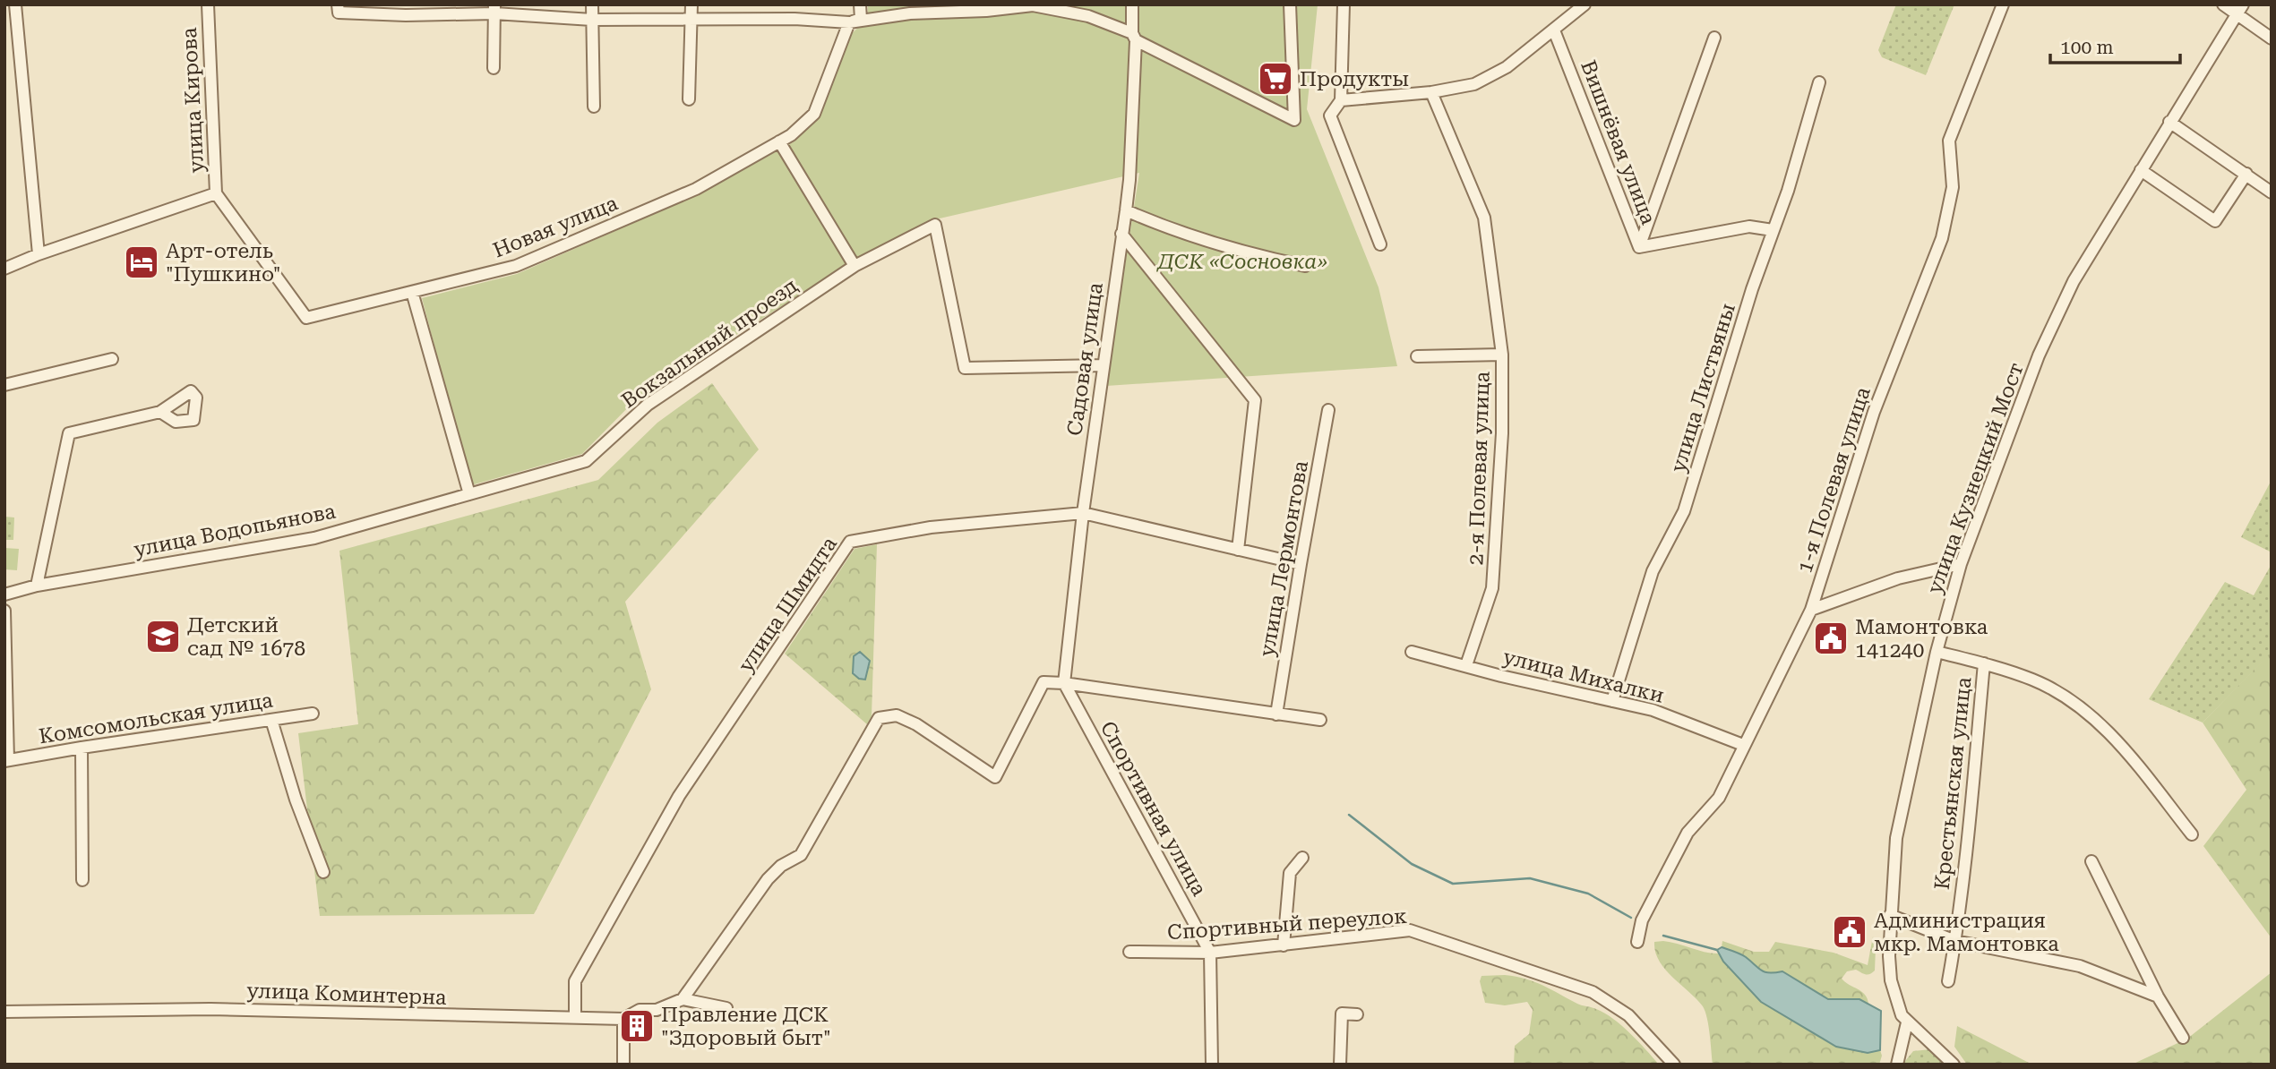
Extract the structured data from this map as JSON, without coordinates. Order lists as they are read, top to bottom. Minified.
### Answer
{"streets":{"street":["улица Кирова","Вишнёвая улица","Новая улица","Вокзальный проезд","Садовая улица","улица Листвяны","2-я Полевая улица","улица Кузнецкий Мост","1-я Полевая улица","улица Водопьянова","улица Лермонтова","улица Шмидта","улица Михалки","Комсомольская улица","Крестьянская улица","Спортивная улица","Спортивный переулок","улица Коминтерна"]},"crossings":[["улица Кирова","Новая улица"],["Вишнёвая улица","улица Листвяны"],["Вокзальный проезд","Садовая улица"],["Вокзальный проезд","улица Водопьянова"],["Садовая улица","улица Шмидта"],["Садовая улица","Спортивная улица"],["улица Листвяны","улица Михалки"],["2-я Полевая улица","улица Михалки"],["1-я Полевая улица","улица Михалки"],["улица Лермонтова","улица Шмидта"],["улица Шмидта","улица Коминтерна"],["Спортивная улица","Спортивный переулок"]],"parks":["ДСК «Сосновка»"],"places":{"supermarket":["Продукты"],"hotel":["Арт-отель \"Пушкино\""],"school or university":["Детский сад № 1678"],"public building":["Мамонтовка 141240","Администрация мкр. Мамонтовка"],"building":["Правление ДСК \"Здоровый быт\""]},"scale_bar":"100 m"}
